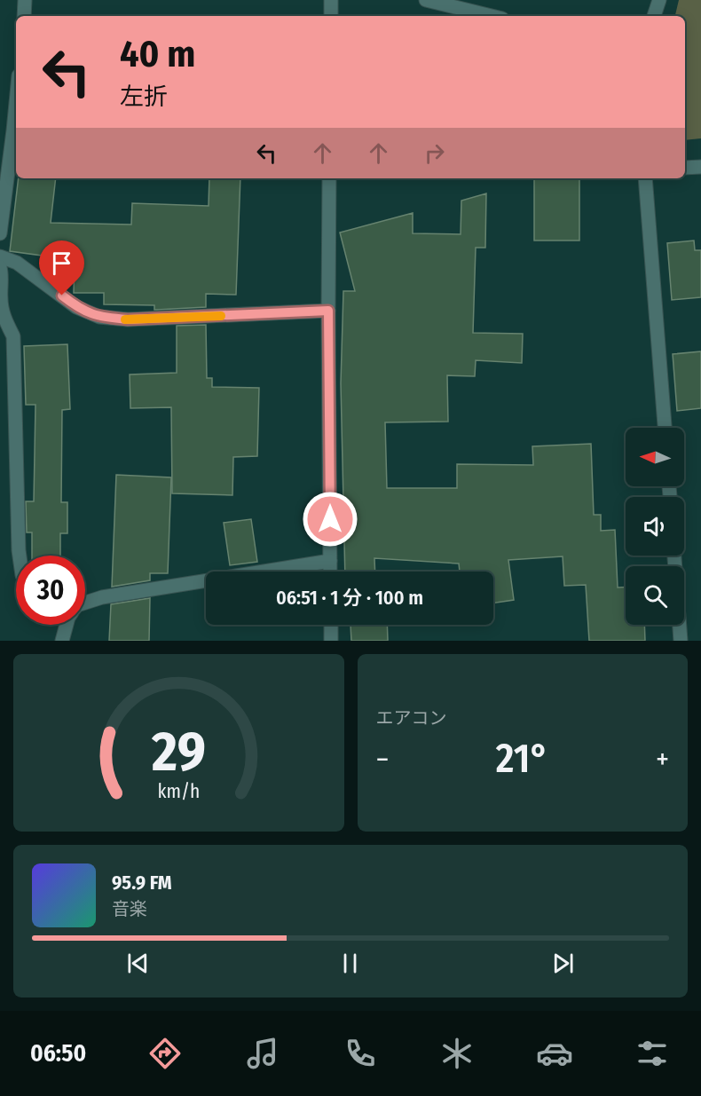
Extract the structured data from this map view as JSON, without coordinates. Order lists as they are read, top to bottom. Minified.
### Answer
{"north":"left","page":{"turn":["40 m","左折"],"limit":"30","trip":"06:51 · 1 分 · 100 m","tile":"エアコン","heat":["−","21°","+"],"song":["95.9 FM","音楽"],"tabs":"06:50","gauge":["29","km/h"]}}
